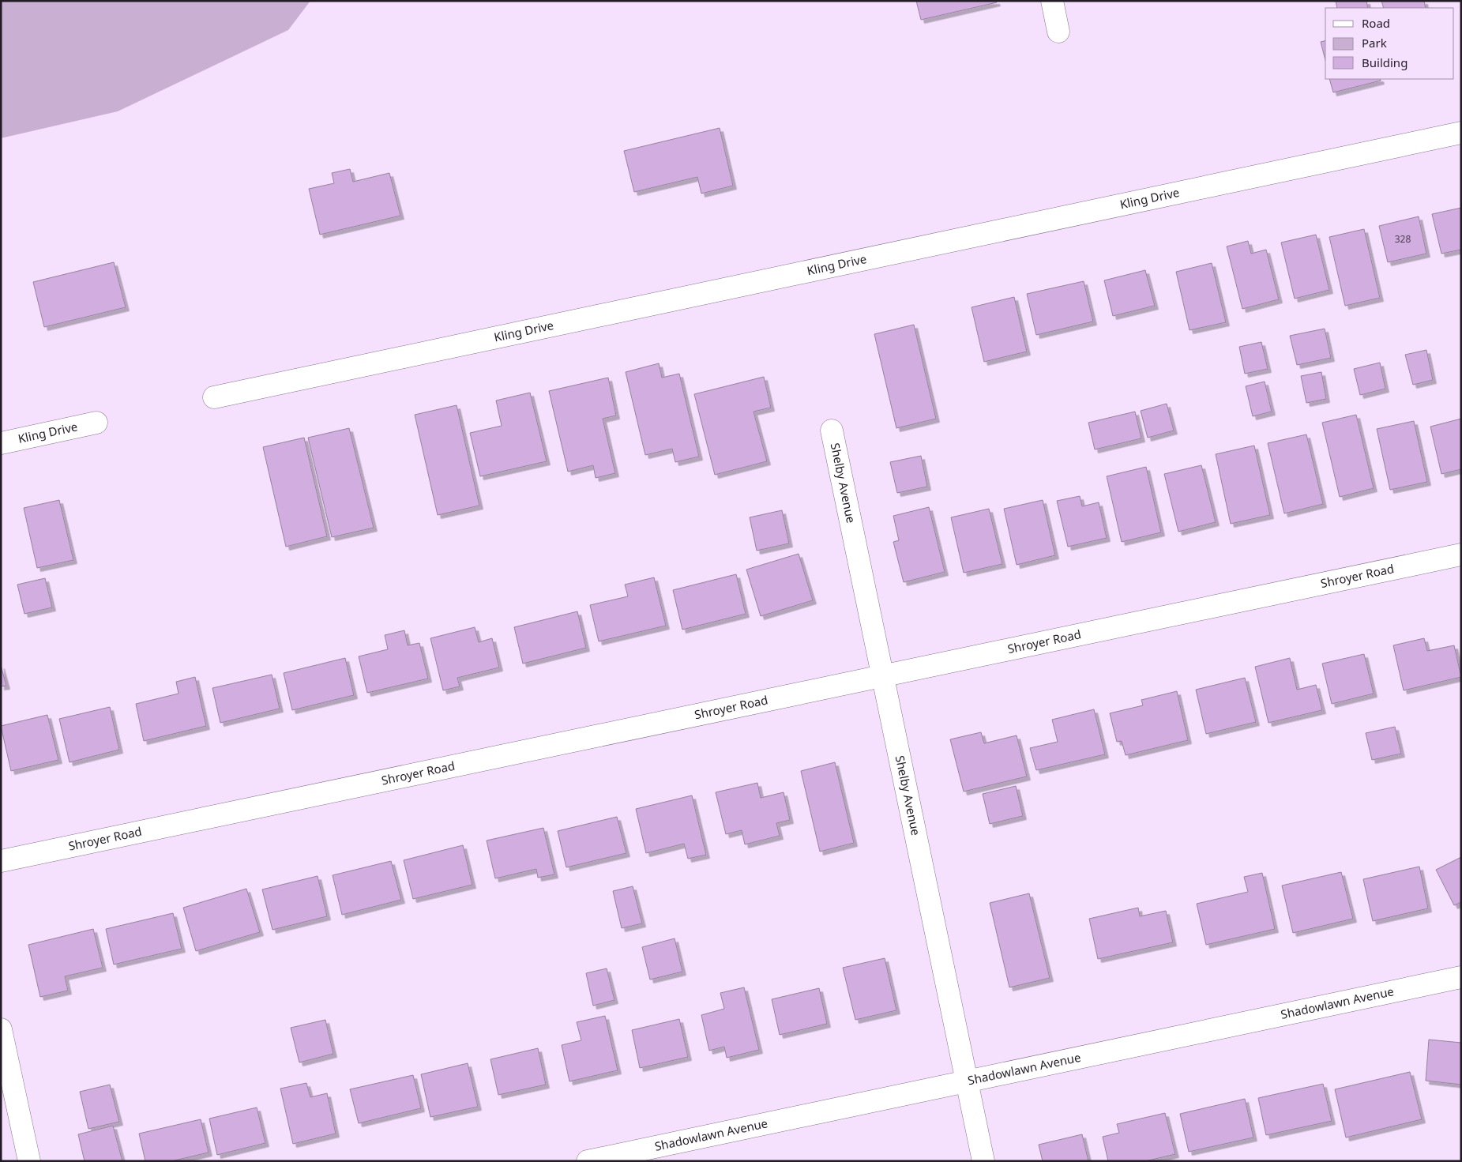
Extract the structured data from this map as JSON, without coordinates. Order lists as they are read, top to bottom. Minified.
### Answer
{"streets":{"street":["Kling Drive","Shelby Avenue","Shroyer Road","Shadowlawn Avenue"]},"crossings":[["Shelby Avenue","Shroyer Road"],["Shelby Avenue","Shadowlawn Avenue"]],"house_numbers":["328"],"legend":["Road","Park","Building"]}
